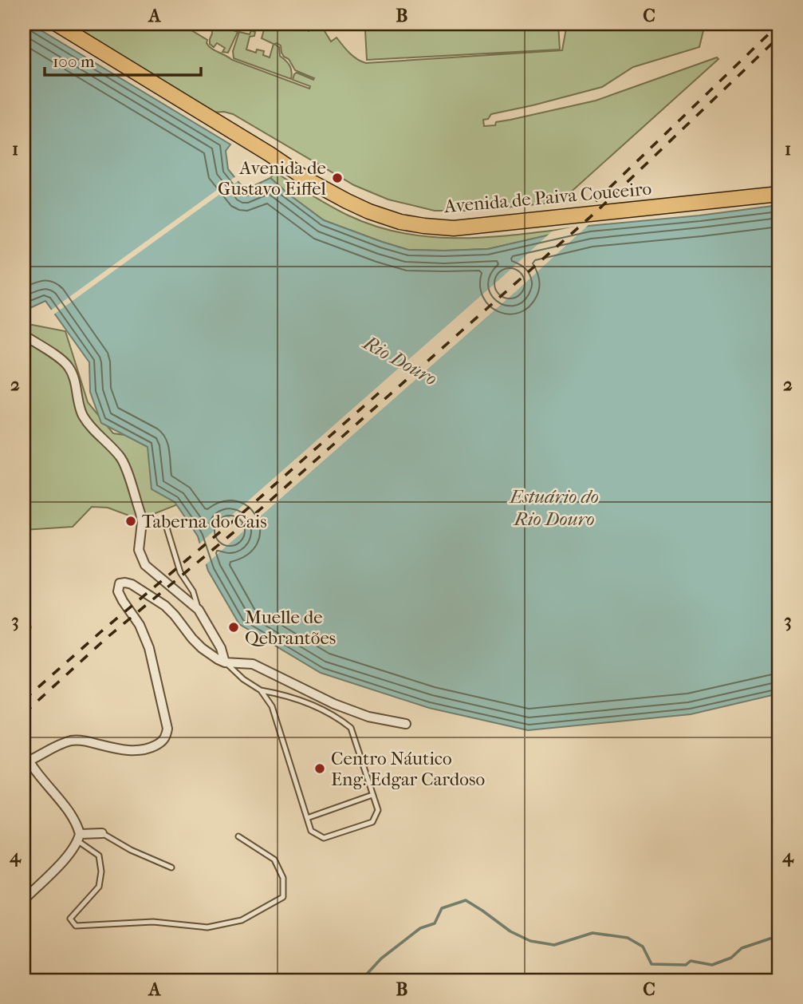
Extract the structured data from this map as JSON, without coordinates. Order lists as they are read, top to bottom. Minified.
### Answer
{"streets":{"main road":["Avenida de Paiva Couceiro"]},"water":["Rio Douro","Estuário do Rio Douro"],"places":["Avenida de Gustavo Eiffel","Taberna do Cais","Muelle de Qebrantões","Centro Náutico Eng. Edgar Cardoso"],"scale_bar":"100 m","grid":{"columns":["A","B","C"],"rows":["1","2","3","4"]}}
